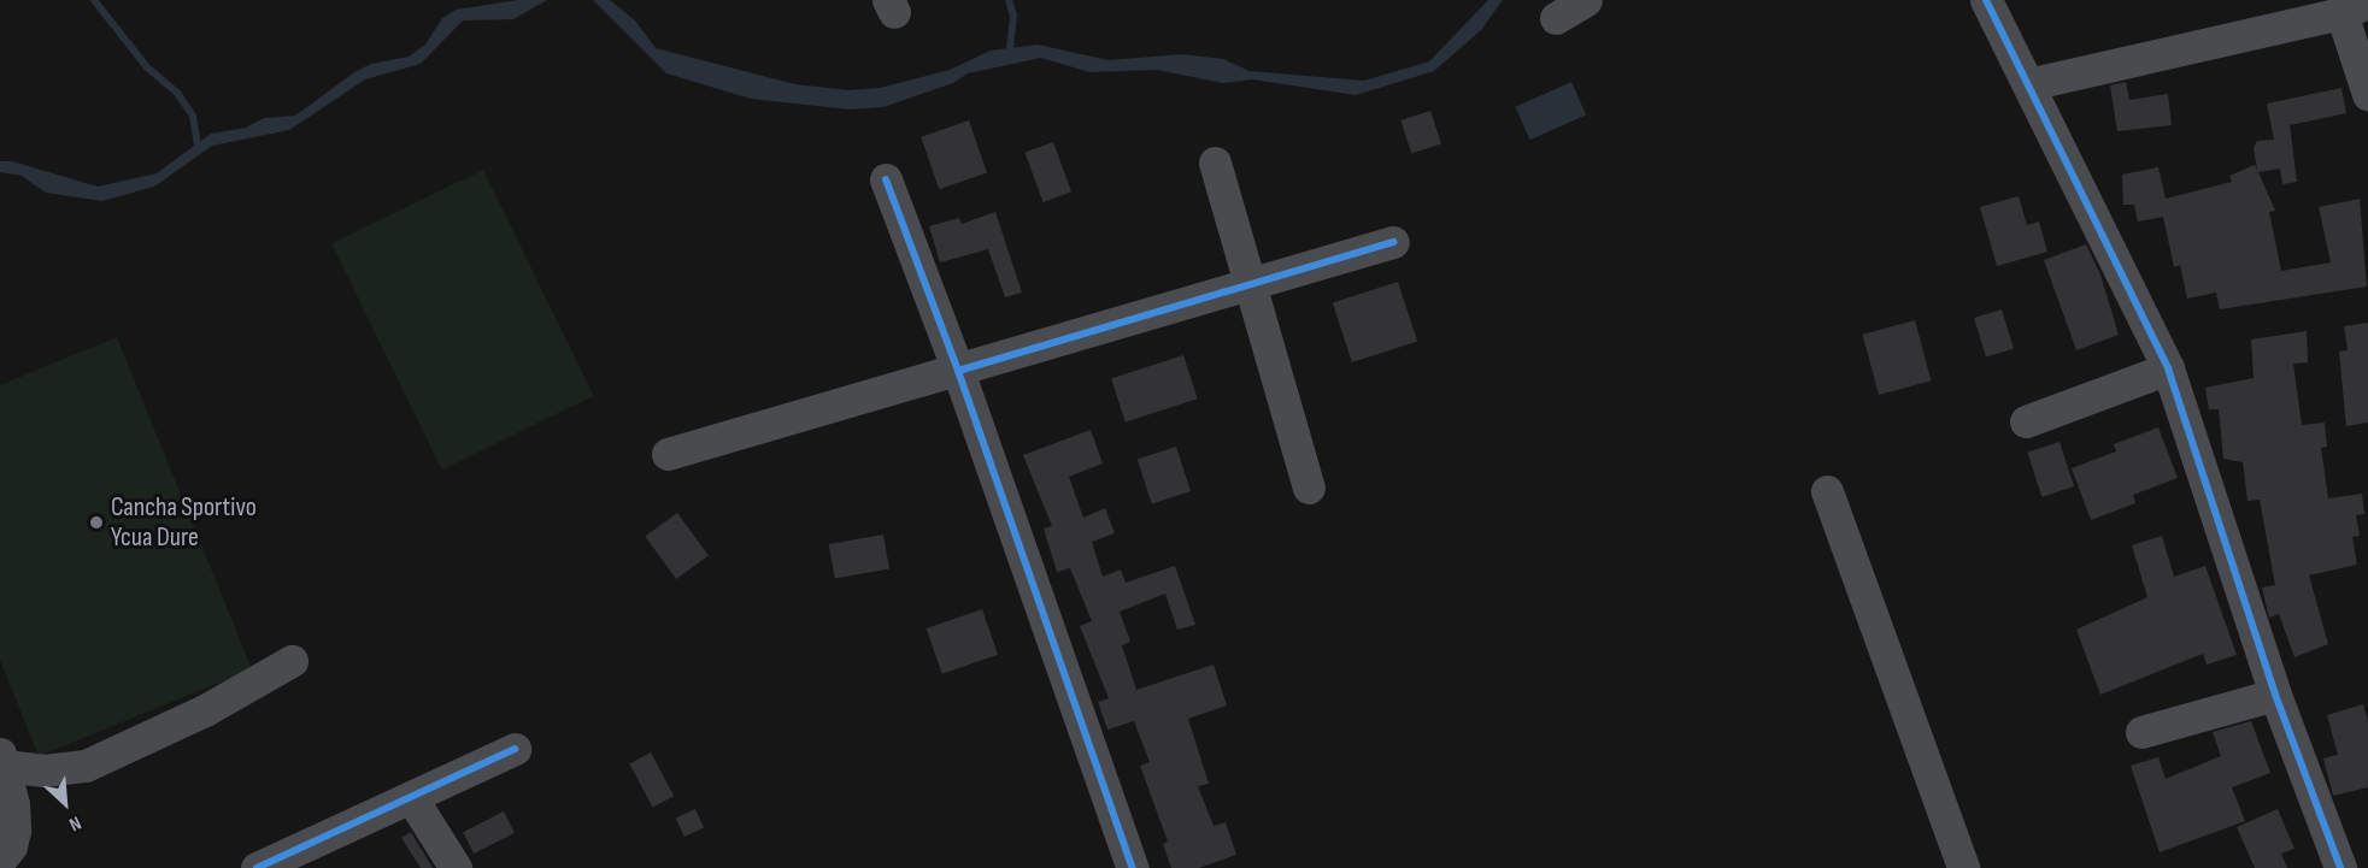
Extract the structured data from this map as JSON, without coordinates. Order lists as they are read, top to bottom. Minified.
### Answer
{"places":["Cancha Sportivo Ycua Dure"],"north":"bottom right"}
